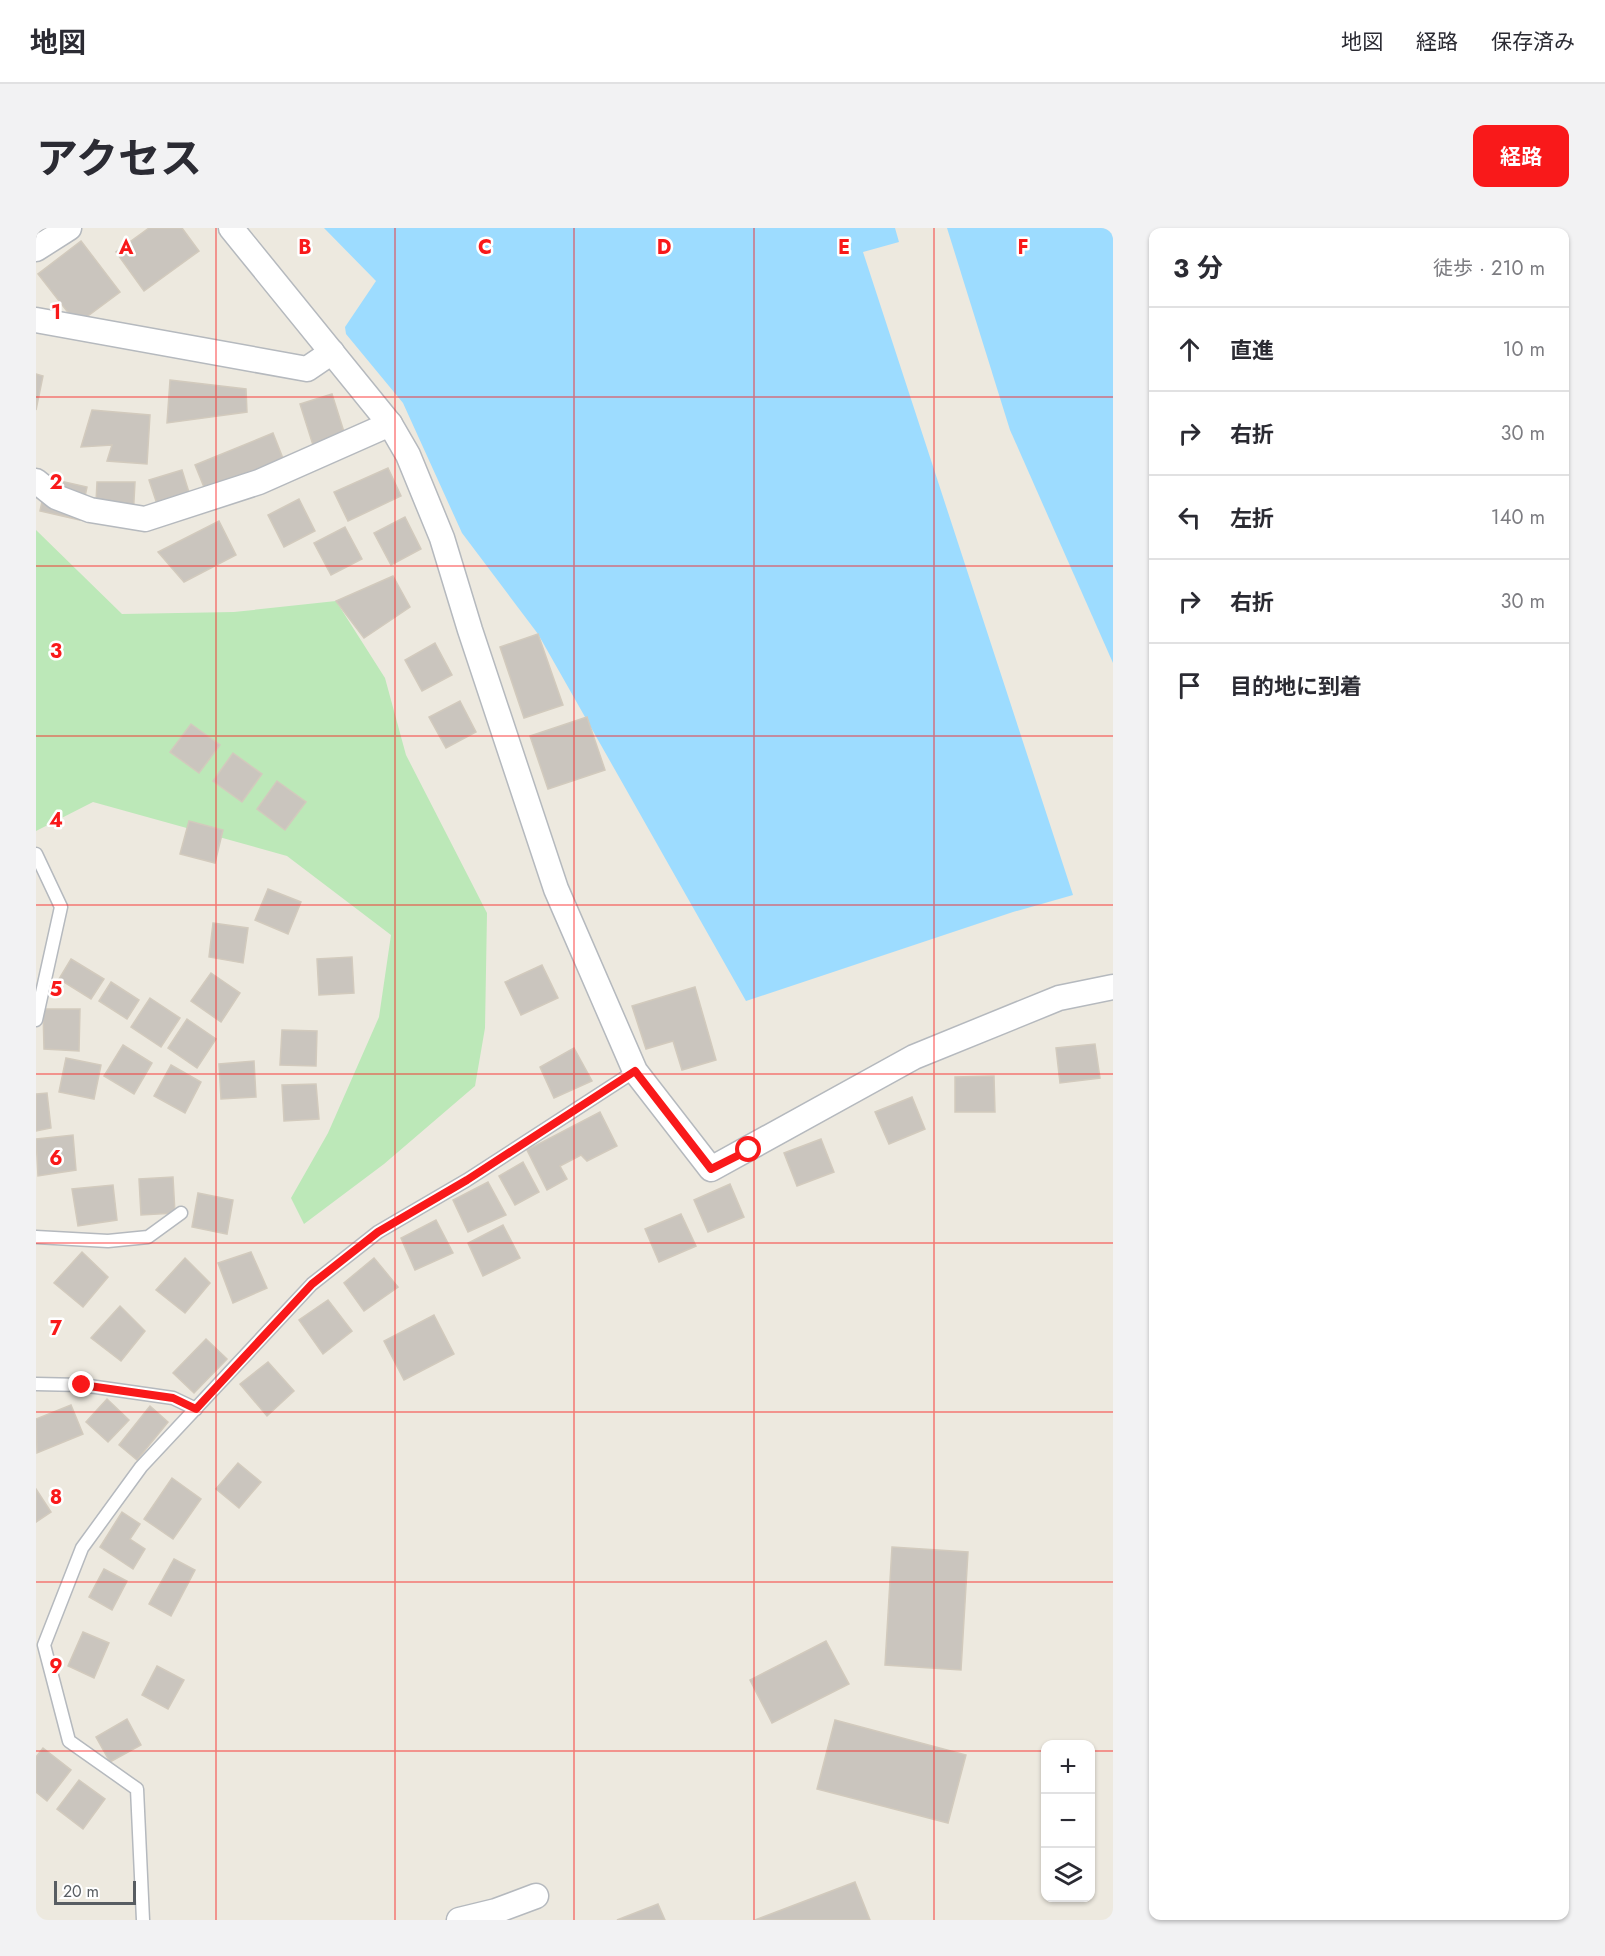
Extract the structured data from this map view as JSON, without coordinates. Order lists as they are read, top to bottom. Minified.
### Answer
{"scale_bar":"20 m","page":{"header":"地図","nav":["地図","経路","保存済み"],"title":"アクセス","buttons":"経路","heading":["3 分","徒歩 · 210 m"],"list":[["直進","10 m"],["右折","30 m"],["左折","140 m"],["右折","30 m"],"目的地に到着"],"map_buttons":["+","−"],"scale":"20 m"},"grid":{"columns":["A","B","C","D","E","F"],"rows":["1","2","3","4","5","6","7","8","9"]}}
